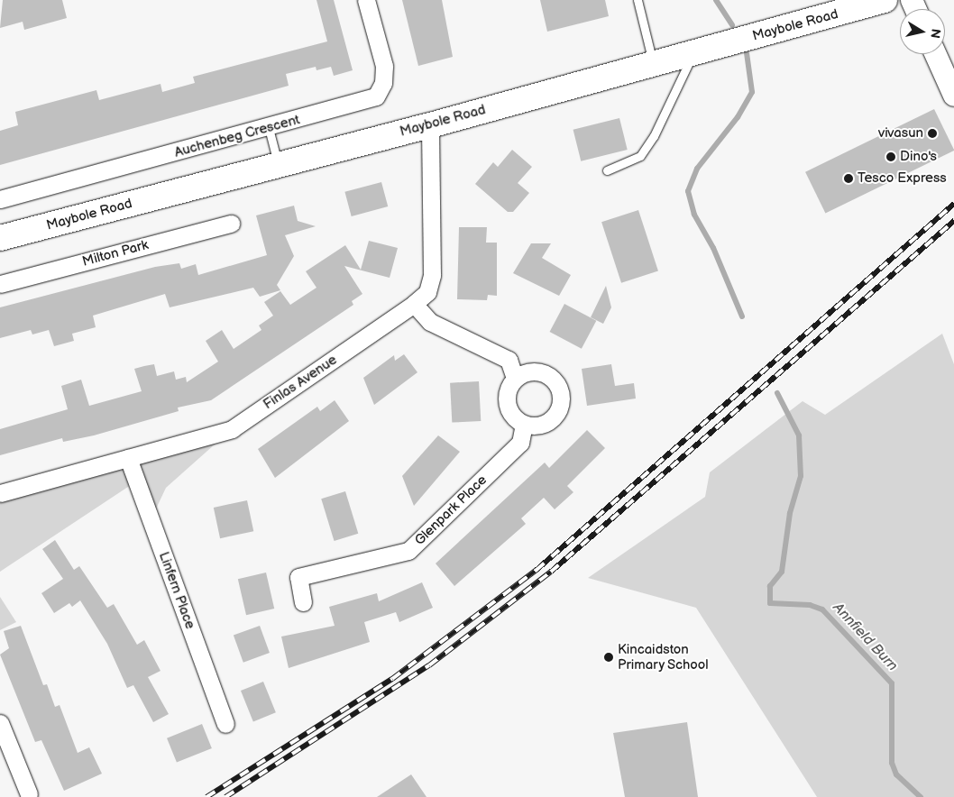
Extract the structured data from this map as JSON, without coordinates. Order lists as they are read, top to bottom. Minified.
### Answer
{"streets":{"main road":["Maybole Road"],"street":["Auchenbeg Crescent","Milton Park","Finlas Avenue","Glenpark Place","Linfern Place"]},"crossings":[["Maybole Road","Finlas Avenue"],["Finlas Avenue","Linfern Place"]],"water":["Annfield Burn"],"places":["vivasun","Dino's","Tesco Express","Kincaidston Primary School"],"north":"right"}
